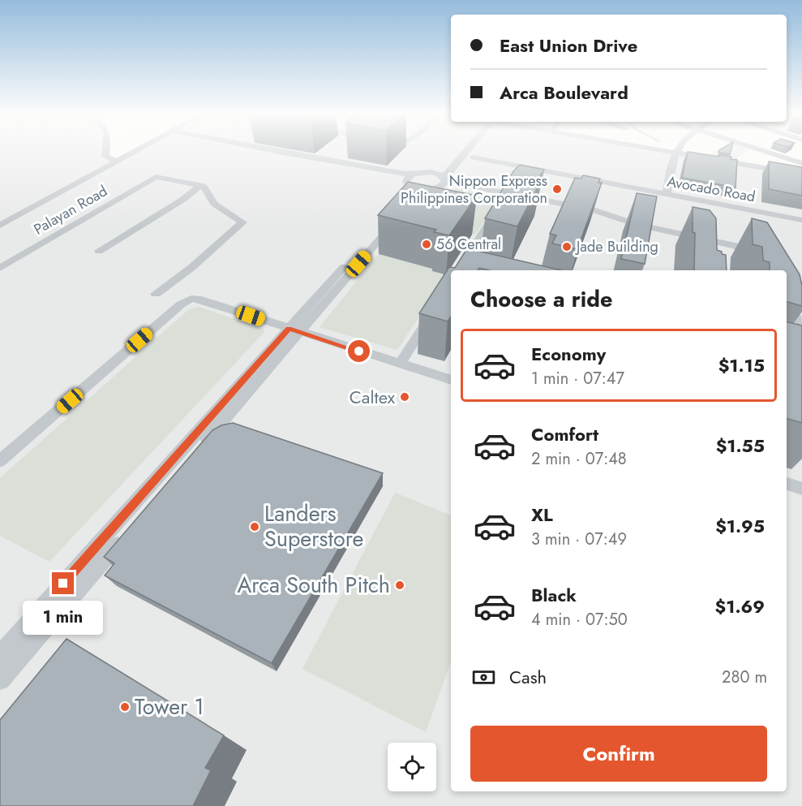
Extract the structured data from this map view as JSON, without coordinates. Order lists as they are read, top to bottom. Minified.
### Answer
{"streets":{"street":["Avocado Road","Palayan Road"]},"places":["Nippon Express Philippines Corporation","56 Central","Jade Building","Caltex","Landers Superstore","Arca South Pitch","Tower 1"],"page":{"banner":["East Union Drive","Arca Boulevard"],"heading":"Choose a ride","list":[{"name":"Economy","note":"1 min · 07:47","value":"$1.15"},{"name":"Comfort","note":"2 min · 07:48","value":"$1.55"},{"name":"XL","note":"3 min · 07:49","value":"$1.95"},{"name":"Black","note":"4 min · 07:50","value":"$1.69"}],"bubble":"1 min","pay":["Cash","280 m"],"buttons":"Confirm"}}
